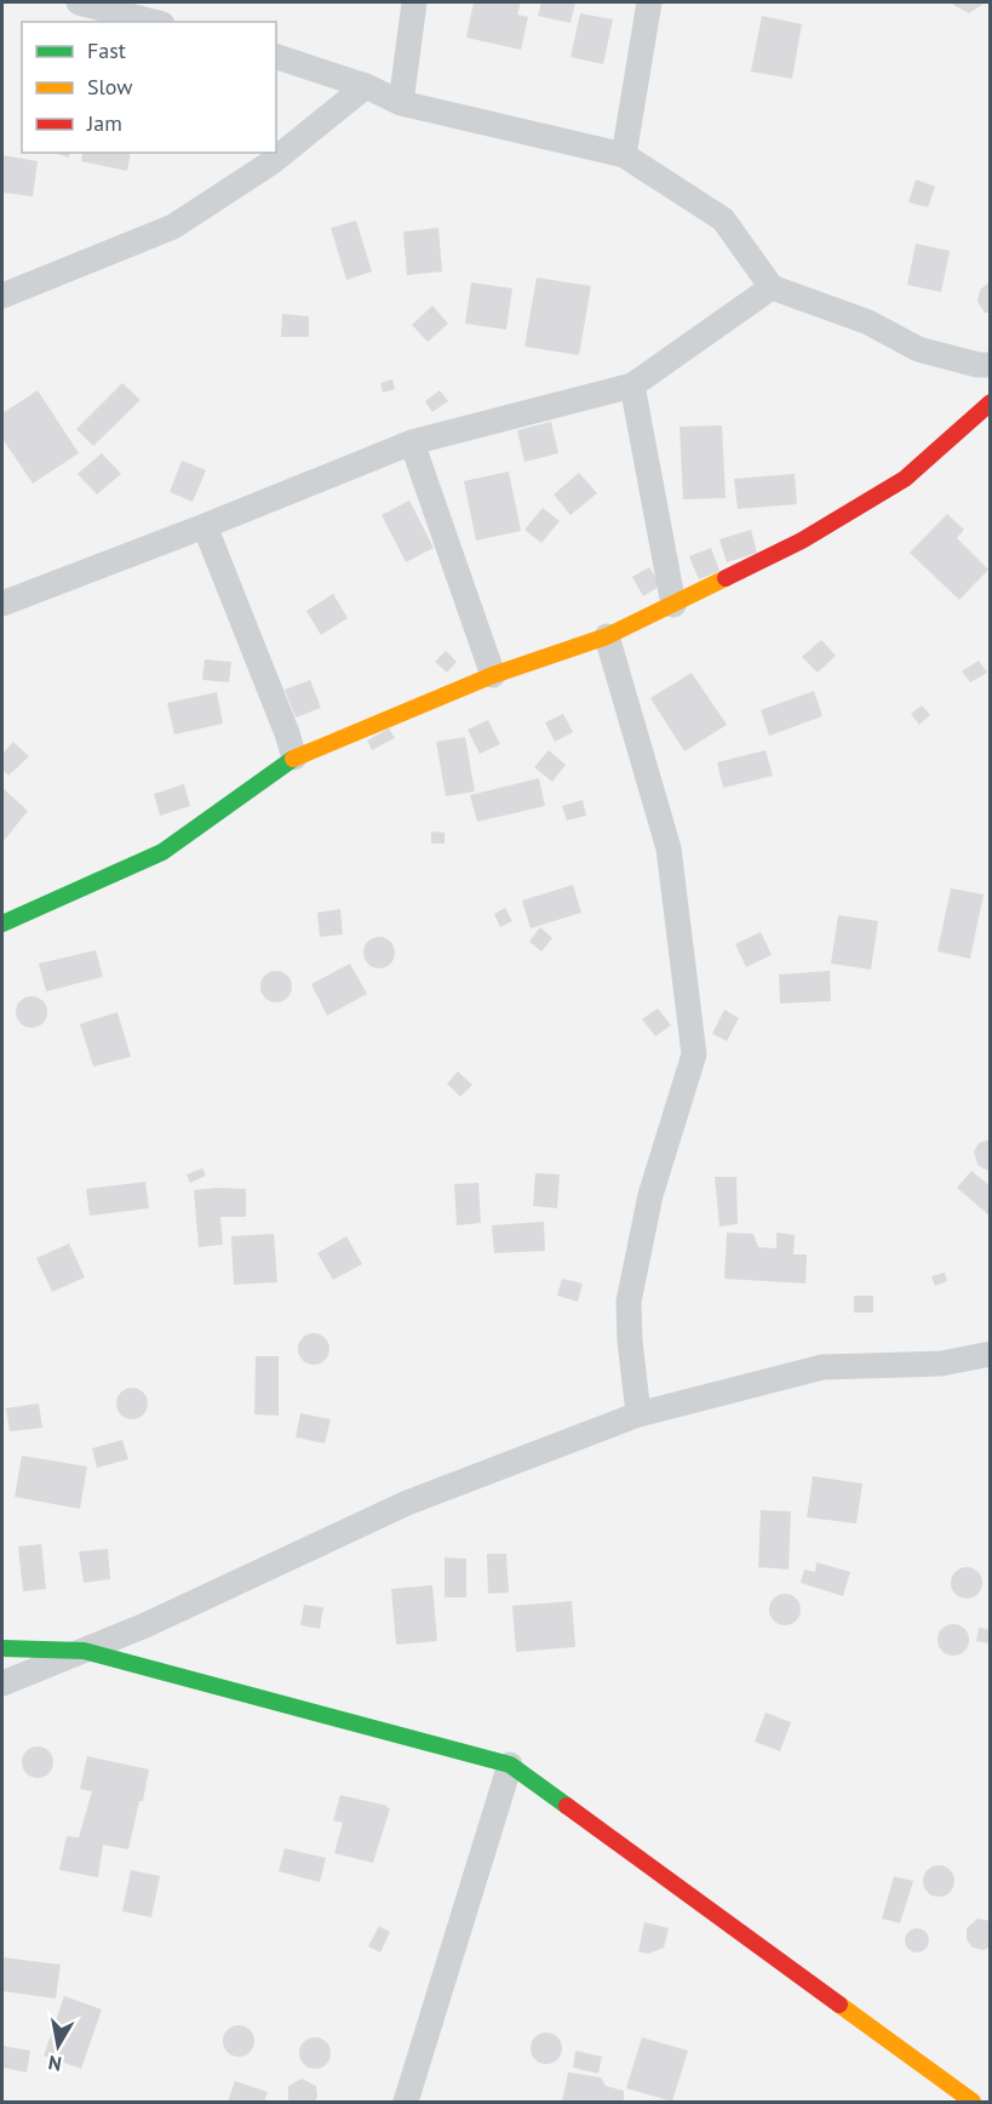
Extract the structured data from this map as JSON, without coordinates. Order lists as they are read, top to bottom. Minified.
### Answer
{"legend":["Fast","Slow","Jam"],"north":"bottom"}
